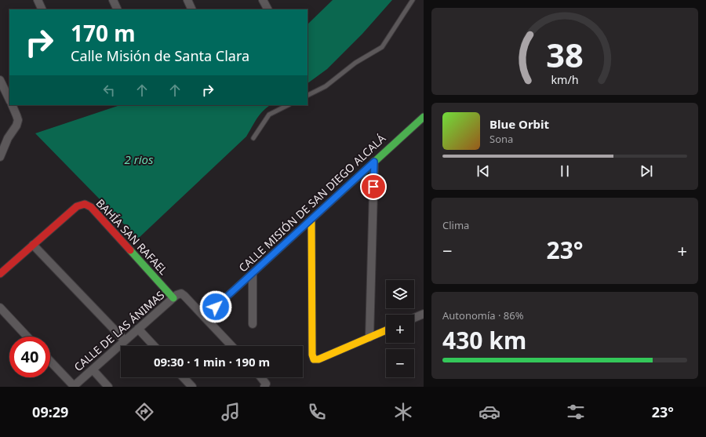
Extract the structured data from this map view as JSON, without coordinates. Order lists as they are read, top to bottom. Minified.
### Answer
{"streets":{"street":["CALLE MISIÓN DE SAN DIEGO ALCALÁ","BAHÍA SAN RAFAEL","CALLE DE LAS ÁNIMAS"]},"crossings":[["BAHÍA SAN RAFAEL","CALLE DE LAS ÁNIMAS"]],"water":["2 rios"],"page":{"turn":["170 m","Calle Misión de Santa Clara"],"song":["Blue Orbit","Sona"],"tile":["Clima",["Autonomía · 86%","430 km"]],"heat":["−","23°","+"],"map_buttons":["+","−"],"limit":"40","trip":"09:30 · 1 min · 190 m","tabs":["09:29","23°"],"gauge":["38","km/h"]}}
